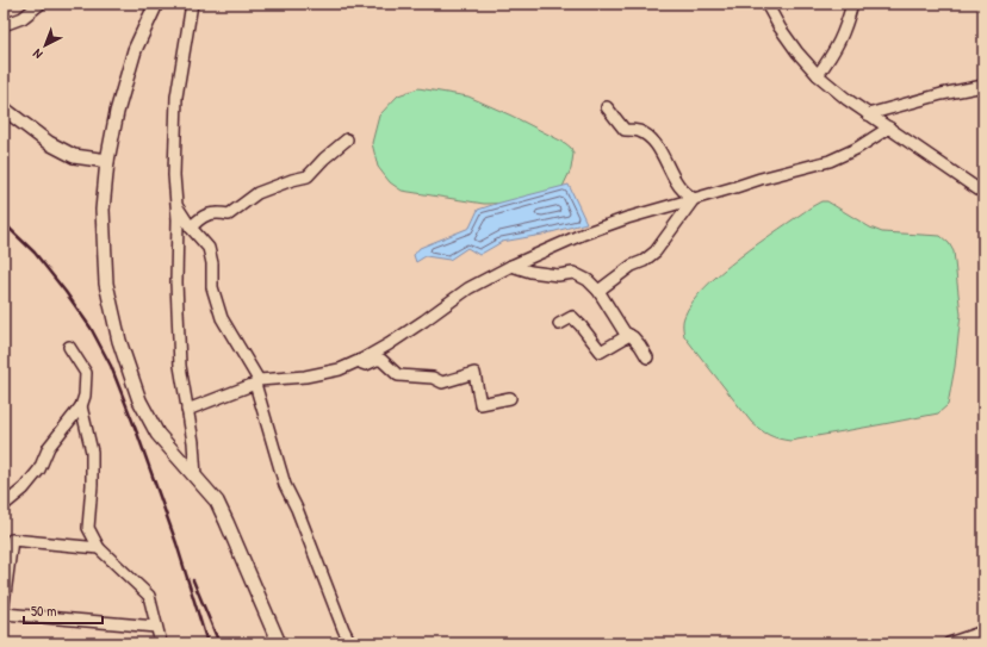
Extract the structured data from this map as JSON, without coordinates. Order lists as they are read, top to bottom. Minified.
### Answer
{"scale_bar":"50 m","north":"bottom left"}
